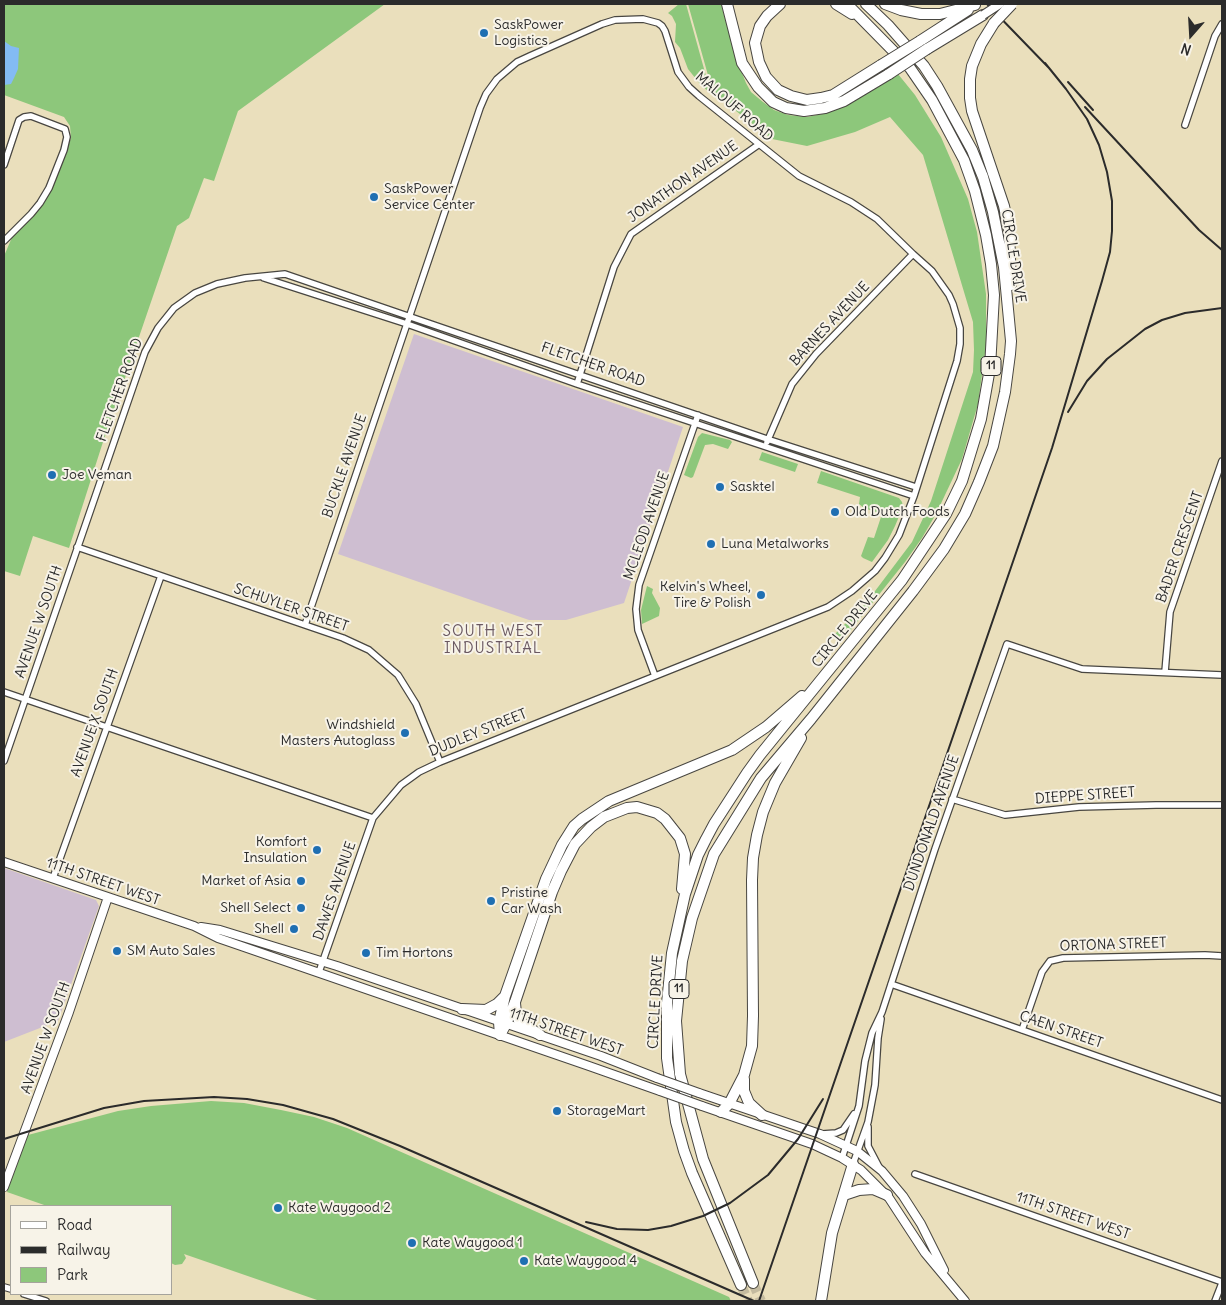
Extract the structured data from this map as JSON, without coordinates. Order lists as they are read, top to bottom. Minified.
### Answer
{"streets":{"highway":["CIRCLE DRIVE","11"],"main road":["AVENUE W SOUTH","11TH STREET WEST"],"street":["MALOUF ROAD","JONATHON AVENUE","BARNES AVENUE","FLETCHER ROAD","BUCKLE AVENUE","MCLEOD AVENUE","BADER CRESCENT","SCHUYLER STREET","AVENUE X SOUTH","DUDLEY STREET","DIEPPE STREET","DUNDONALD AVENUE","DAWES AVENUE","ORTONA STREET","CAEN STREET"]},"crossings":[["MALOUF ROAD","JONATHON AVENUE"],["MALOUF ROAD","BARNES AVENUE"],["MALOUF ROAD","FLETCHER ROAD"],["MALOUF ROAD","BUCKLE AVENUE"],["MALOUF ROAD","DUDLEY STREET"],["JONATHON AVENUE","FLETCHER ROAD"],["BARNES AVENUE","FLETCHER ROAD"],["FLETCHER ROAD","BUCKLE AVENUE"],["FLETCHER ROAD","MCLEOD AVENUE"],["FLETCHER ROAD","SCHUYLER STREET"],["FLETCHER ROAD","AVENUE W SOUTH"],["FLETCHER ROAD","DUDLEY STREET"],["BUCKLE AVENUE","SCHUYLER STREET"],["MCLEOD AVENUE","DUDLEY STREET"],["BADER CRESCENT","DUNDONALD AVENUE"],["SCHUYLER STREET","AVENUE W SOUTH"],["SCHUYLER STREET","AVENUE X SOUTH"],["SCHUYLER STREET","DUDLEY STREET"],["AVENUE W SOUTH","11TH STREET WEST"],["AVENUE X SOUTH","11TH STREET WEST"],["DUDLEY STREET","DAWES AVENUE"],["DIEPPE STREET","DUNDONALD AVENUE"],["DUNDONALD AVENUE","11TH STREET WEST"],["DUNDONALD AVENUE","CAEN STREET"],["11TH STREET WEST","DAWES AVENUE"],["ORTONA STREET","CAEN STREET"]],"districts":["SOUTH WEST INDUSTRIAL"],"places":["SaskPower Logistics","SaskPower Service Center","Joe Veman","Sasktel","Old Dutch Foods","Luna Metalworks","Kelvin's Wheel, Tire & Polish","Windshield Masters Autoglass","Komfort Insulation","Market of Asia","Pristine Car Wash","Shell Select","Shell","SM Auto Sales","Tim Hortons","StorageMart","Kate Waygood 2","Kate Waygood 1","Kate Waygood 4"],"legend":["Road","Railway","Park"],"north":"bottom"}
